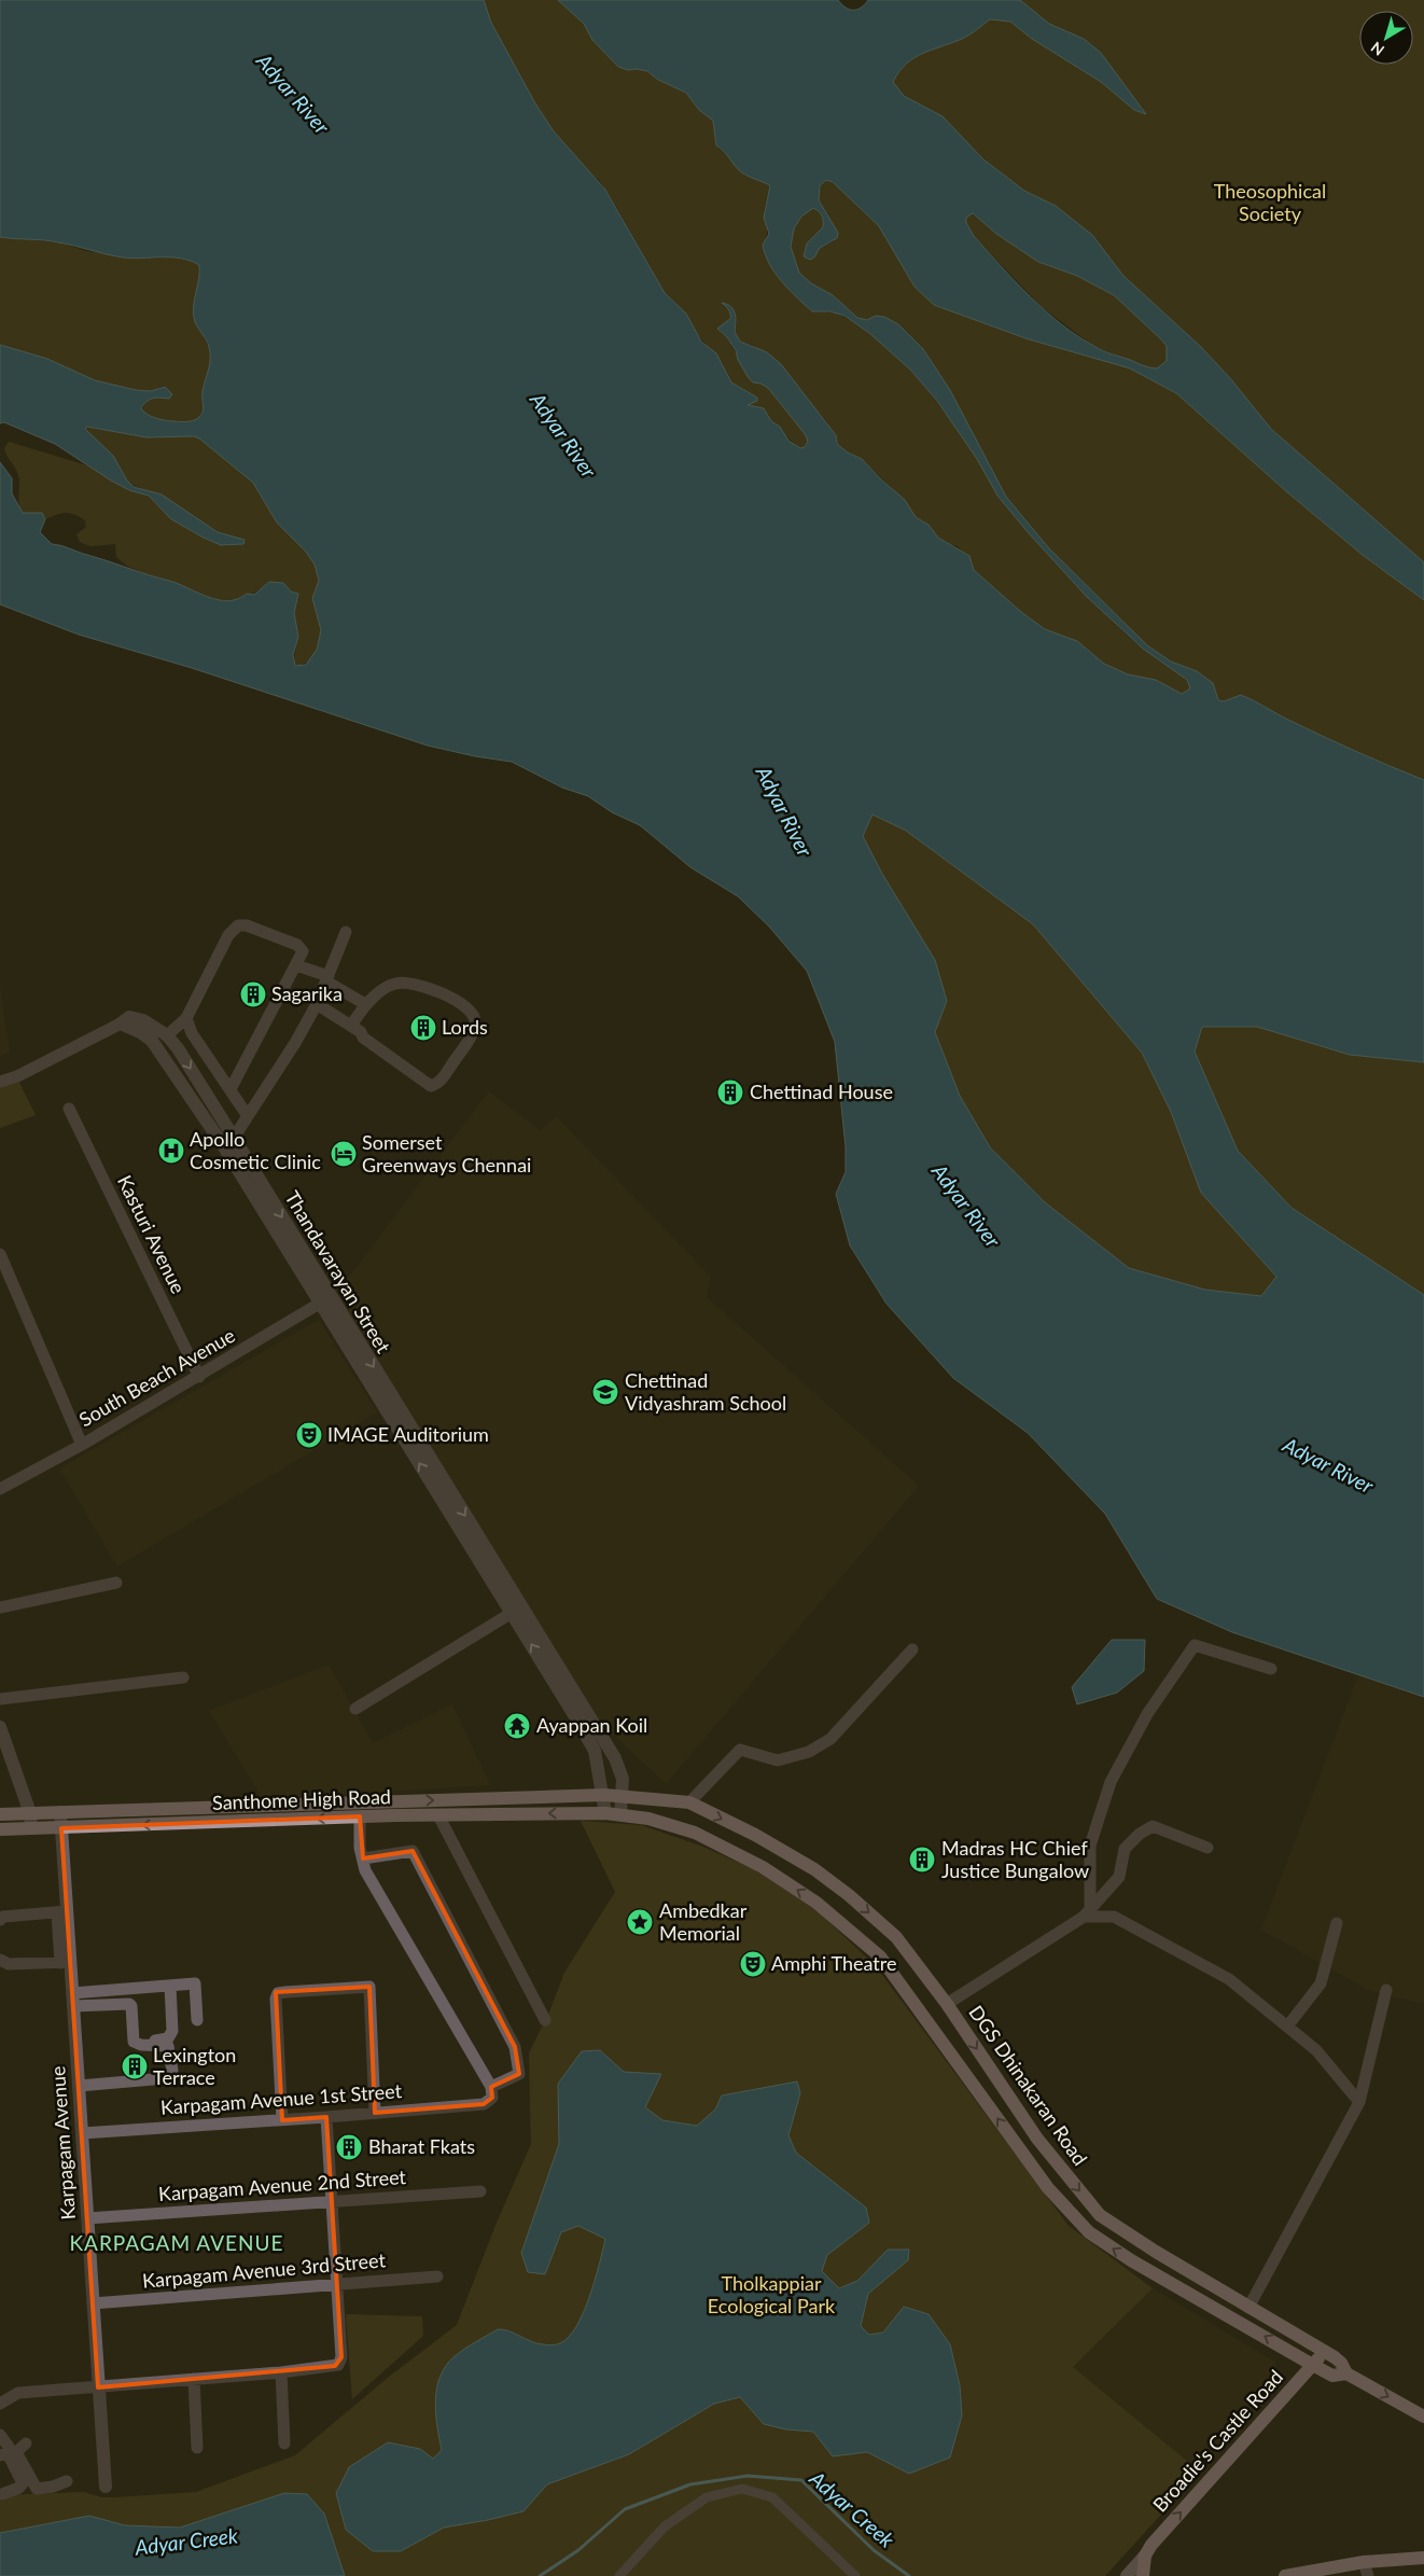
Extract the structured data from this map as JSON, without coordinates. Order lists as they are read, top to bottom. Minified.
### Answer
{"streets":{"main road":["Santhome High Road","DGS Dhinakaran Road","Broadie's Castle Road"],"street":["Kasturi Avenue","Thandavarayan Street","South Beach Avenue","Karpagam Avenue 1st Street","Karpagam Avenue","Karpagam Avenue 2nd Street","Karpagam Avenue 3rd Street"]},"crossings":[["Kasturi Avenue","South Beach Avenue"],["Thandavarayan Street","South Beach Avenue"],["Thandavarayan Street","Santhome High Road"],["Thandavarayan Street","DGS Dhinakaran Road"],["Santhome High Road","DGS Dhinakaran Road"],["Santhome High Road","Karpagam Avenue"],["DGS Dhinakaran Road","Broadie's Castle Road"],["Karpagam Avenue 1st Street","Karpagam Avenue"],["Karpagam Avenue","Karpagam Avenue 2nd Street"],["Karpagam Avenue","Karpagam Avenue 3rd Street"]],"one_way":["Broadie's Castle Road"],"districts":["KARPAGAM AVENUE"],"water":["Adyar River","Adyar Creek"],"parks":["Theosophical Society","Tholkappiar Ecological Park"],"places":{"building":["Sagarika","Lords","Chettinad House","Madras HC Chief Justice Bungalow","Lexington Terrace","Bharat Fkats"],"hospital":["Apollo Cosmetic Clinic"],"hotel":["Somerset Greenways Chennai"],"school or university":["Chettinad Vidyashram School"],"theatre":["IMAGE Auditorium","Amphi Theatre"],"temple":["Ayappan Koil"],"place":["Ambedkar Memorial"]},"north":"bottom left"}
